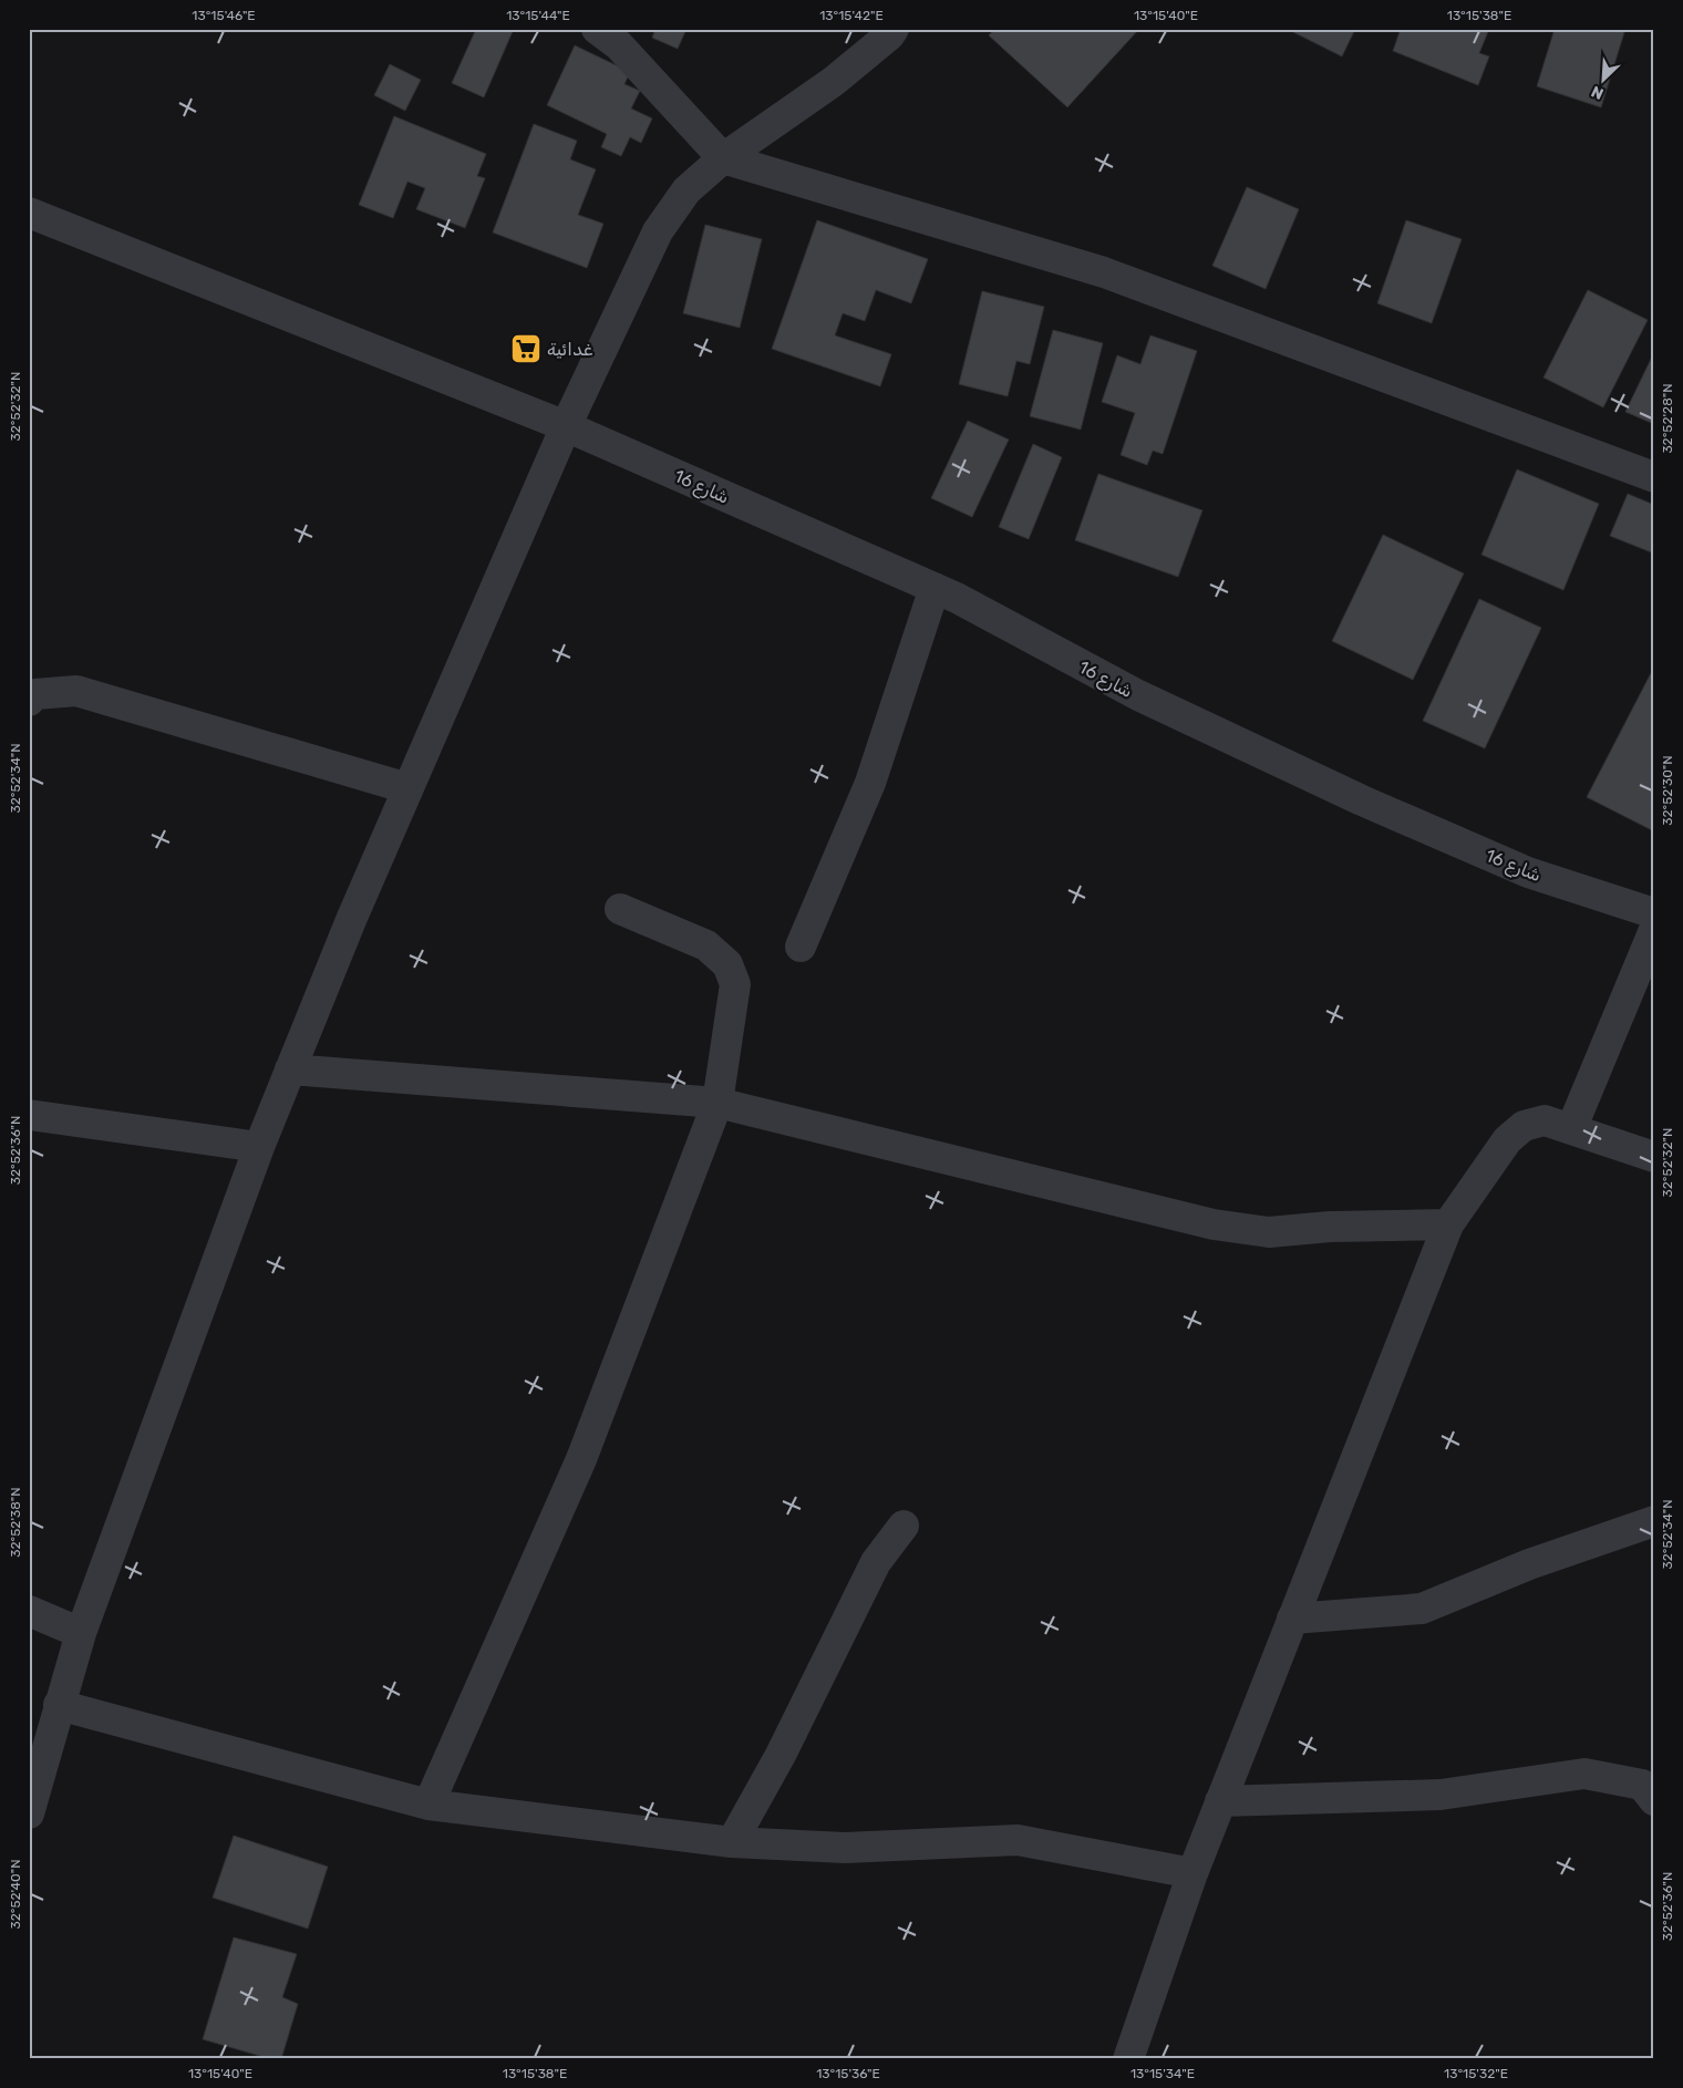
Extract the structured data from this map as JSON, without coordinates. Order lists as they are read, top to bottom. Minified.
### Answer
{"streets":{"street":["شارع 16"]},"places":{"supermarket":["غدائية"]},"north":"bottom left","coordinates":["13°15'46\"E","13°15'44\"E","13°15'42\"E","13°15'40\"E","13°15'38\"E","32°52'32\"N","32°52'28\"N","32°52'34\"N","32°52'30\"N","32°52'36\"N","32°52'38\"N","32°52'40\"N","13°15'36\"E","13°15'34\"E","13°15'32\"E"]}
